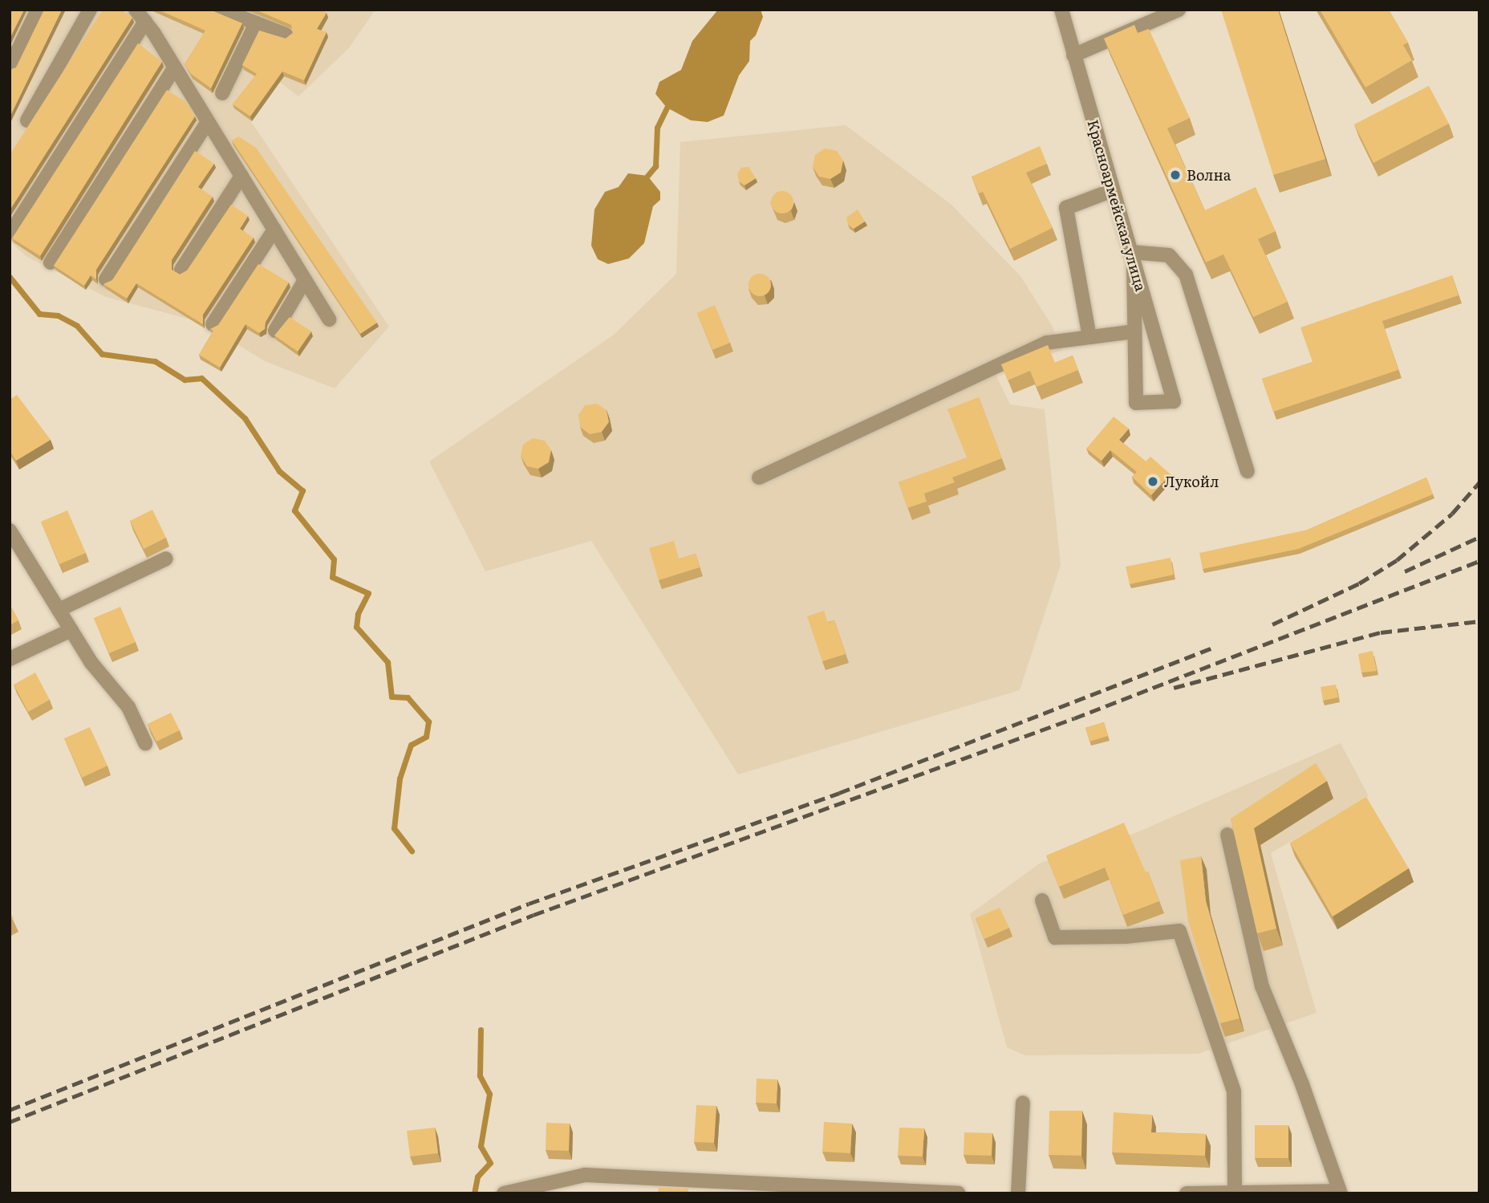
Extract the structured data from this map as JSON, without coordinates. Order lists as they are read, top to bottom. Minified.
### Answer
{"streets":{"street":["Красноармейская улица"]},"places":["Волна","Лукойл"]}
